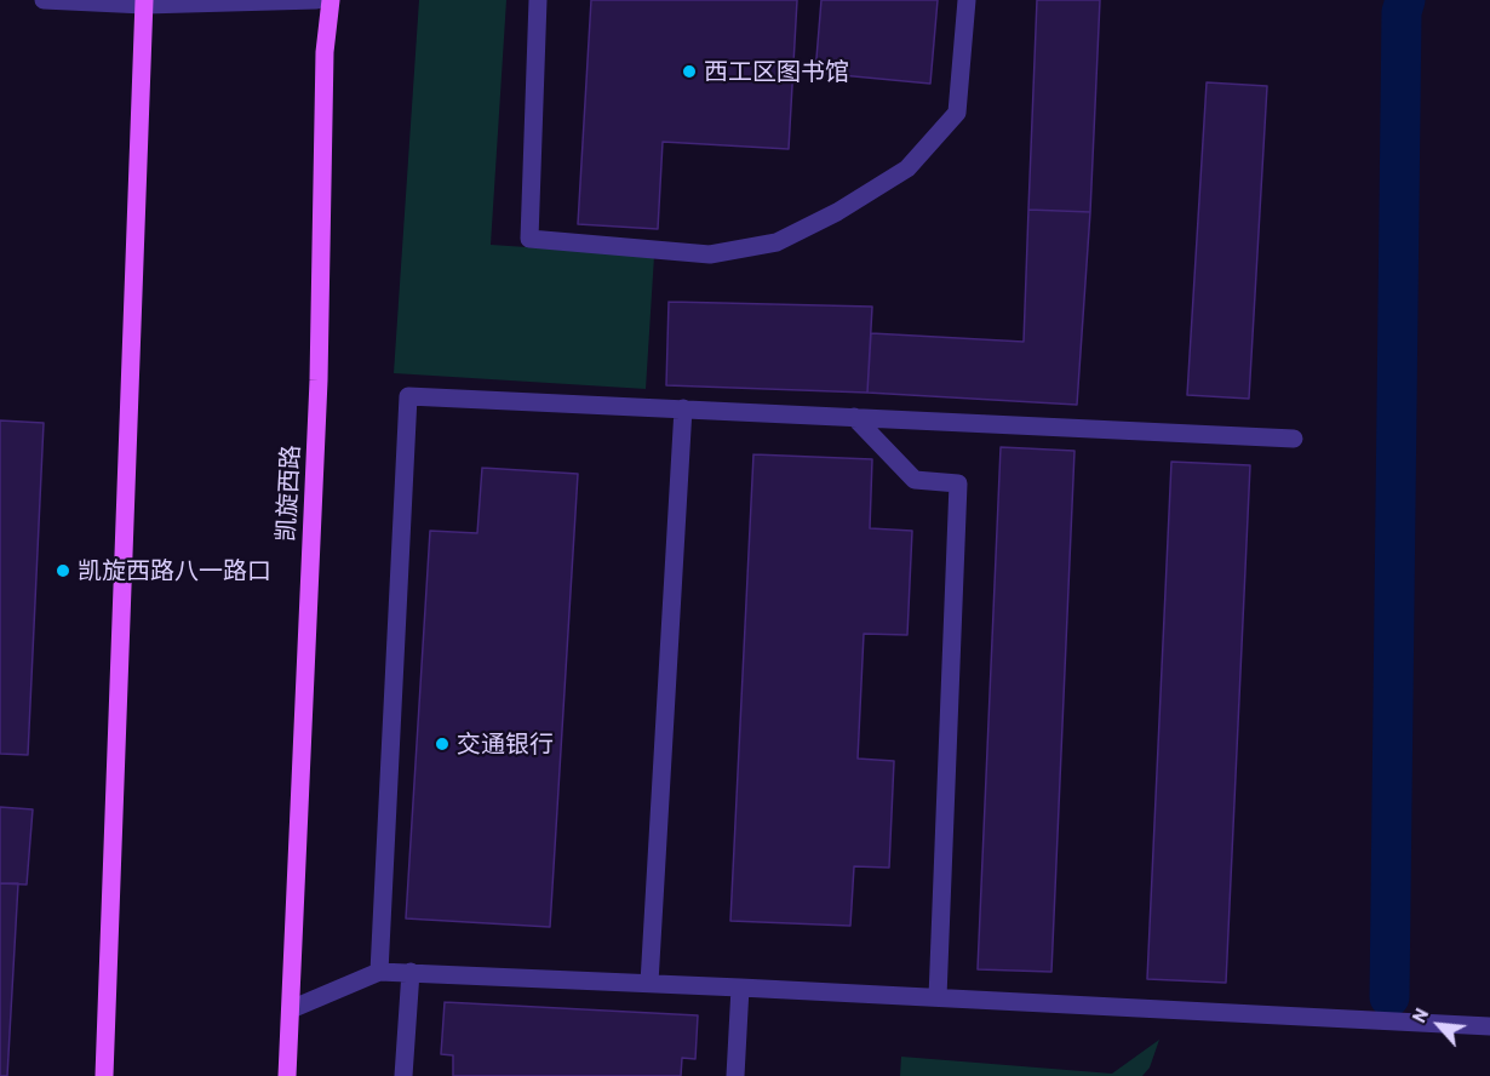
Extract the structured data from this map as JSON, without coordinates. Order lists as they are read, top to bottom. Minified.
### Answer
{"streets":{"main road":["凯旋西路"]},"places":["西工区图书馆","凯旋西路八一路口","交通银行"],"north":"top left"}
